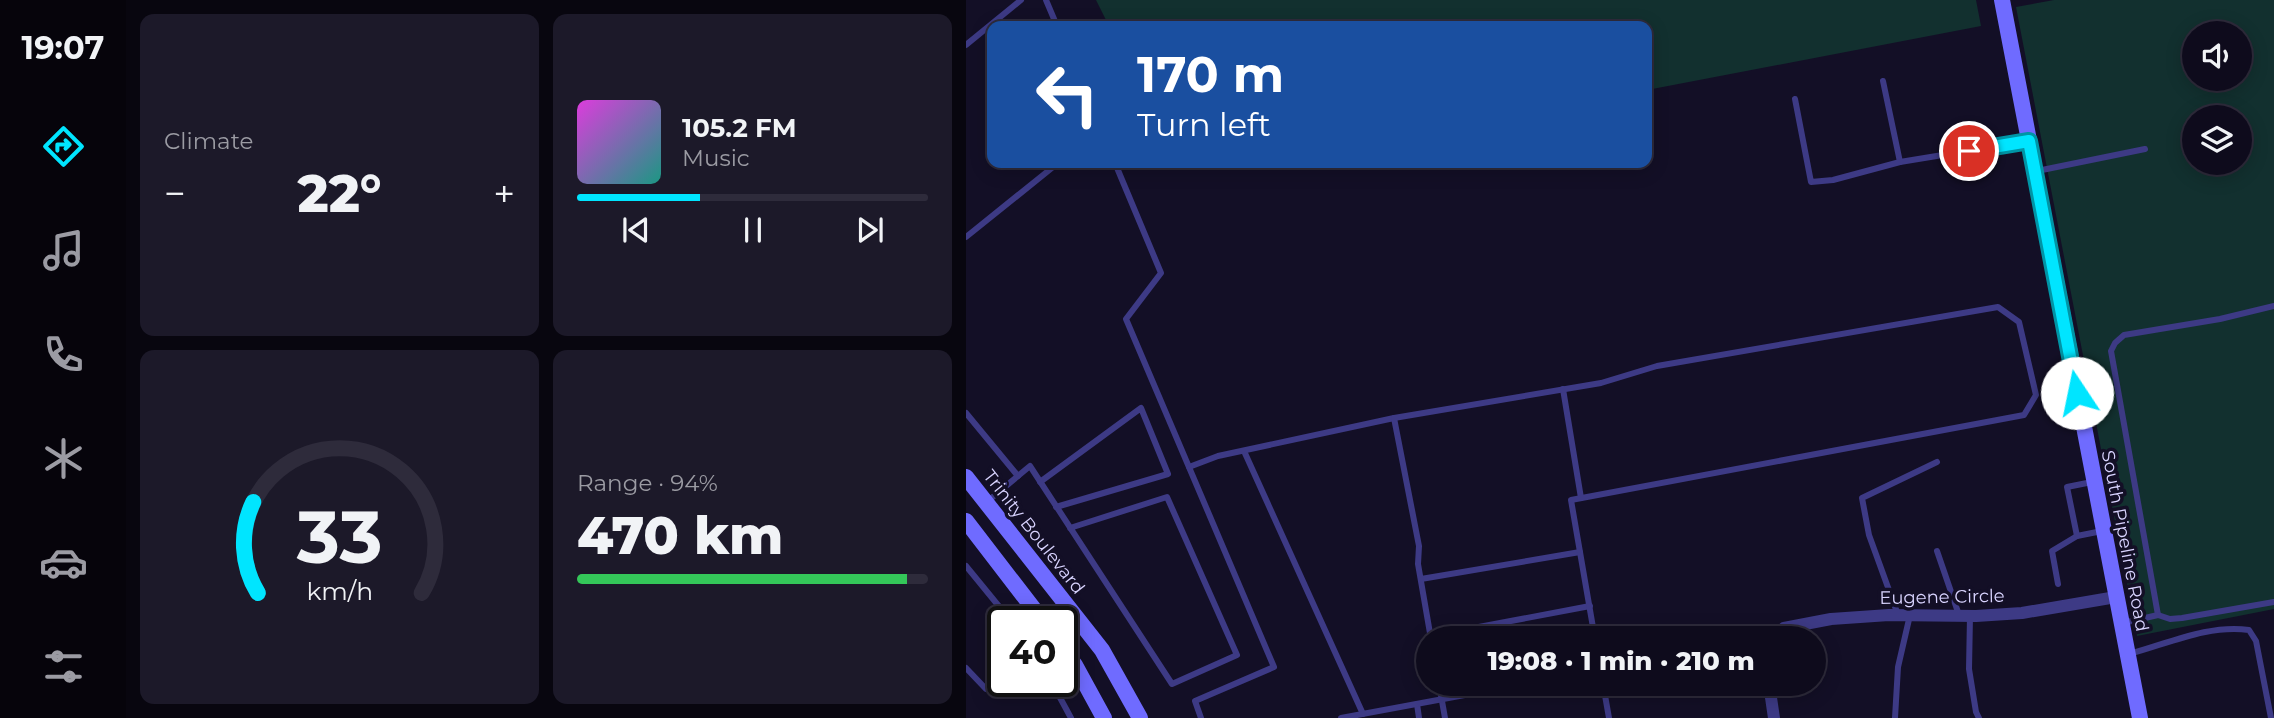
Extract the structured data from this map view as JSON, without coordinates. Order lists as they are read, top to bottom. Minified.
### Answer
{"streets":{"street":["Trinity Boulevard","South Pipeline Road","Eugene Circle"]},"crossings":[["South Pipeline Road","Eugene Circle"]],"page":{"tabs":"19:07","tile":["Climate",["Range · 94%","470 km"]],"turn":["170 m","Turn left"],"song":["105.2 FM","Music"],"heat":["−","22°","+"],"limit":"40","trip":"19:08 · 1 min · 210 m","gauge":["33","km/h"]}}
